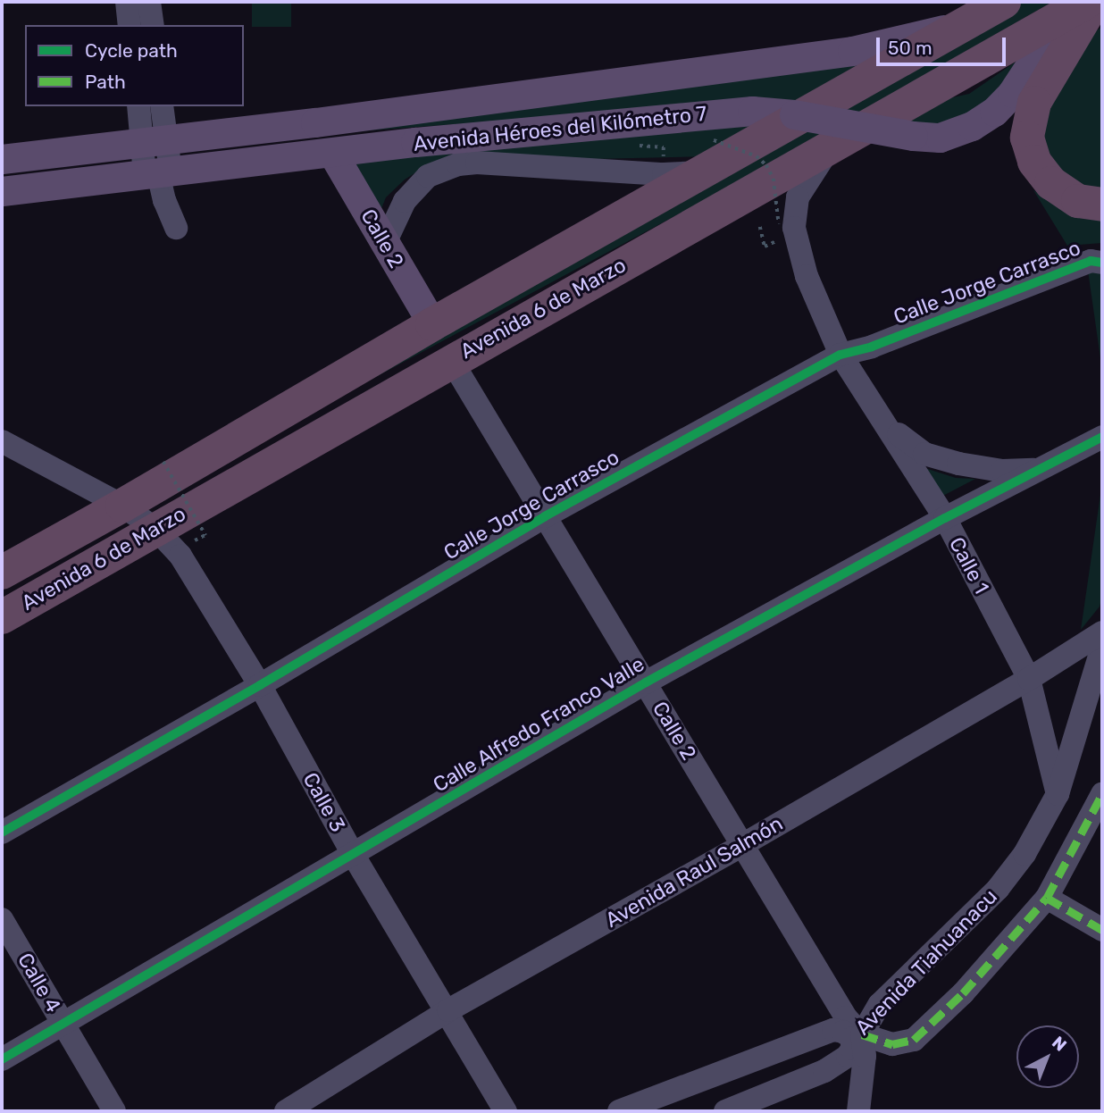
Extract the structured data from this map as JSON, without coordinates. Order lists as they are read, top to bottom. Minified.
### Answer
{"streets":{"highway":["Avenida 6 de Marzo"],"main road":["Avenida Héroes del Kilómetro 7","Calle 2"],"street":["Calle Jorge Carrasco","Calle 1","Calle Alfredo Franco Valle","Calle 3","Avenida Raul Salmón","Avenida Tiahuanacu","Calle 4"]},"crossings":[["Avenida Héroes del Kilómetro 7","Calle 2"],["Avenida Héroes del Kilómetro 7","Avenida 6 de Marzo"],["Calle 2","Calle Jorge Carrasco"],["Calle 2","Avenida 6 de Marzo"],["Calle 2","Calle Alfredo Franco Valle"],["Calle 2","Avenida Raul Salmón"],["Calle 2","Avenida Tiahuanacu"],["Calle Jorge Carrasco","Calle 1"],["Calle Jorge Carrasco","Calle 3"],["Avenida 6 de Marzo","Calle 1"],["Avenida 6 de Marzo","Calle 3"],["Calle 1","Calle Alfredo Franco Valle"],["Calle 1","Avenida Raul Salmón"],["Calle 1","Avenida Tiahuanacu"],["Calle Alfredo Franco Valle","Calle 3"],["Calle Alfredo Franco Valle","Calle 4"],["Calle 3","Avenida Raul Salmón"]],"legend":["Cycle path","Path"],"scale_bar":"50 m","north":"top right"}
